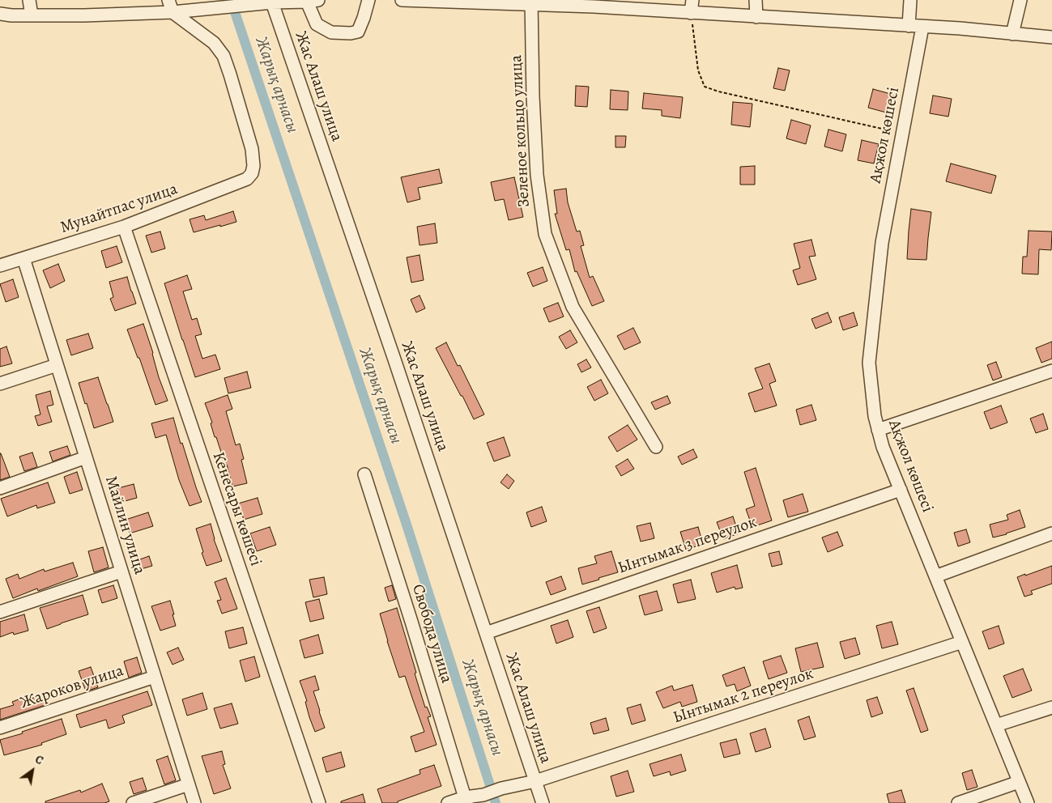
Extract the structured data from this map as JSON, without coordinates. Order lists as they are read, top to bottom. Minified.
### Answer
{"streets":{"street":["Жас Алаш улица","Зеленое кольцо улица","Ақжол көшесі","Мунайтпас улица","Кенесары көшесі","Майлин улица","Ынтымак 3 переулок","Свобода улица","Жароков улица","Ынтымак 2 переулок"]},"crossings":[["Жас Алаш улица","Ынтымак 3 переулок"],["Жас Алаш улица","Ынтымак 2 переулок"],["Ақжол көшесі","Ынтымак 3 переулок"],["Ақжол көшесі","Ынтымак 2 переулок"],["Мунайтпас улица","Кенесары көшесі"],["Мунайтпас улица","Майлин улица"],["Майлин улица","Жароков улица"],["Свобода улица","Ынтымак 2 переулок"]],"water":["Жарық арнасы"],"north":"top right"}
